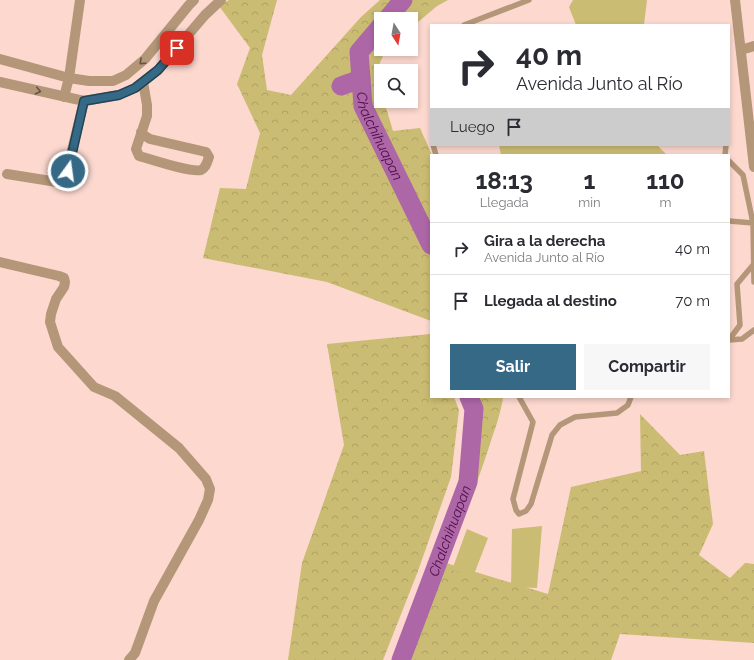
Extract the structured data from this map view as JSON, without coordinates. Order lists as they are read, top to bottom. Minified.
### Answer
{"water":["Chalchihuapan"],"north":"bottom","page":{"turn":["40 m","Avenida Junto al Río"],"then":"Luego","eta":["18:13","Llegada","1","min","110","m"],"list":[{"name":"Gira a la derecha","note":"Avenida Junto al Río","value":"40 m"},{"name":"Llegada al destino","value":"70 m"}],"buttons":["Salir","Compartir"]}}
